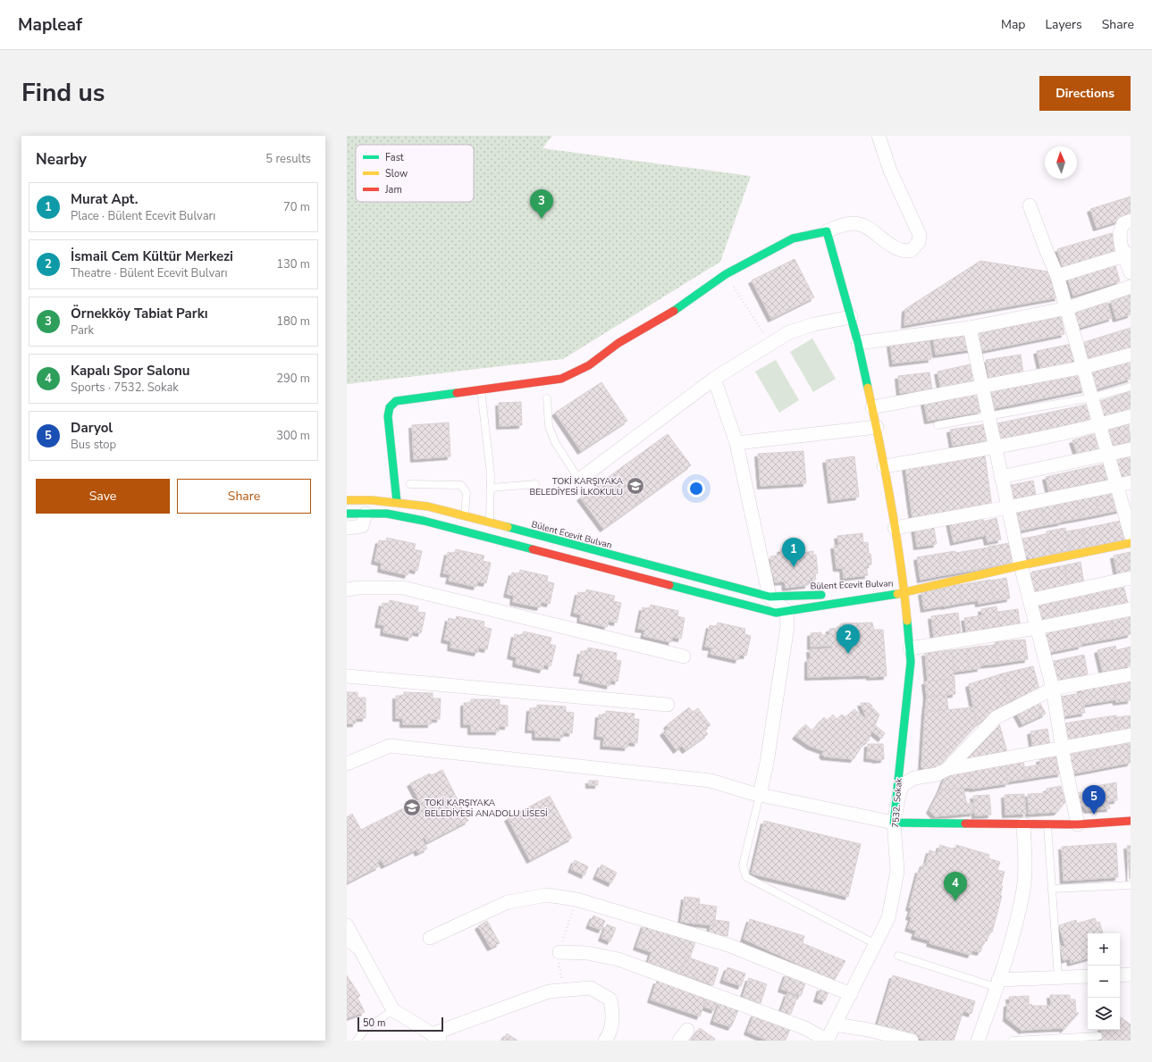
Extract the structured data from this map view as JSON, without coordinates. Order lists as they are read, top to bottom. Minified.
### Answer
{"streets":{"street":["Bülent Ecevit Bulvarı","7532. Sokak"]},"crossings":[["Bülent Ecevit Bulvarı","7532. Sokak"]],"places":{"school or university":["TOKİ KARŞIYAKA BELEDİYESİ İLKOKULU","TOKİ KARŞIYAKA BELEDİYESİ ANADOLU LİSESİ"]},"legend":["Fast","Slow","Jam"],"scale_bar":"50 m","north":"top","page":{"header":"Mapleaf","nav":["Map","Layers","Share"],"title":"Find us","buttons":["Directions",["Save","Share"]],"heading":["Nearby","5 results"],"list":[{"mark":"1","name":"Murat Apt.","note":"Place · Bülent Ecevit Bulvarı","value":"70 m"},{"mark":"2","name":"İsmail Cem Kültür Merkezi","note":"Theatre · Bülent Ecevit Bulvarı","value":"130 m"},{"mark":"3","name":"Örnekköy Tabiat Parkı","note":"Park","value":"180 m"},{"mark":"4","name":"Kapalı Spor Salonu","note":"Sports · 7532. Sokak","value":"290 m"},{"mark":"5","name":"Daryol","note":"Bus stop","value":"300 m"}],"pins":["3","1","2","5","4"],"map_buttons":["+","−"],"scale":"50 m"}}
